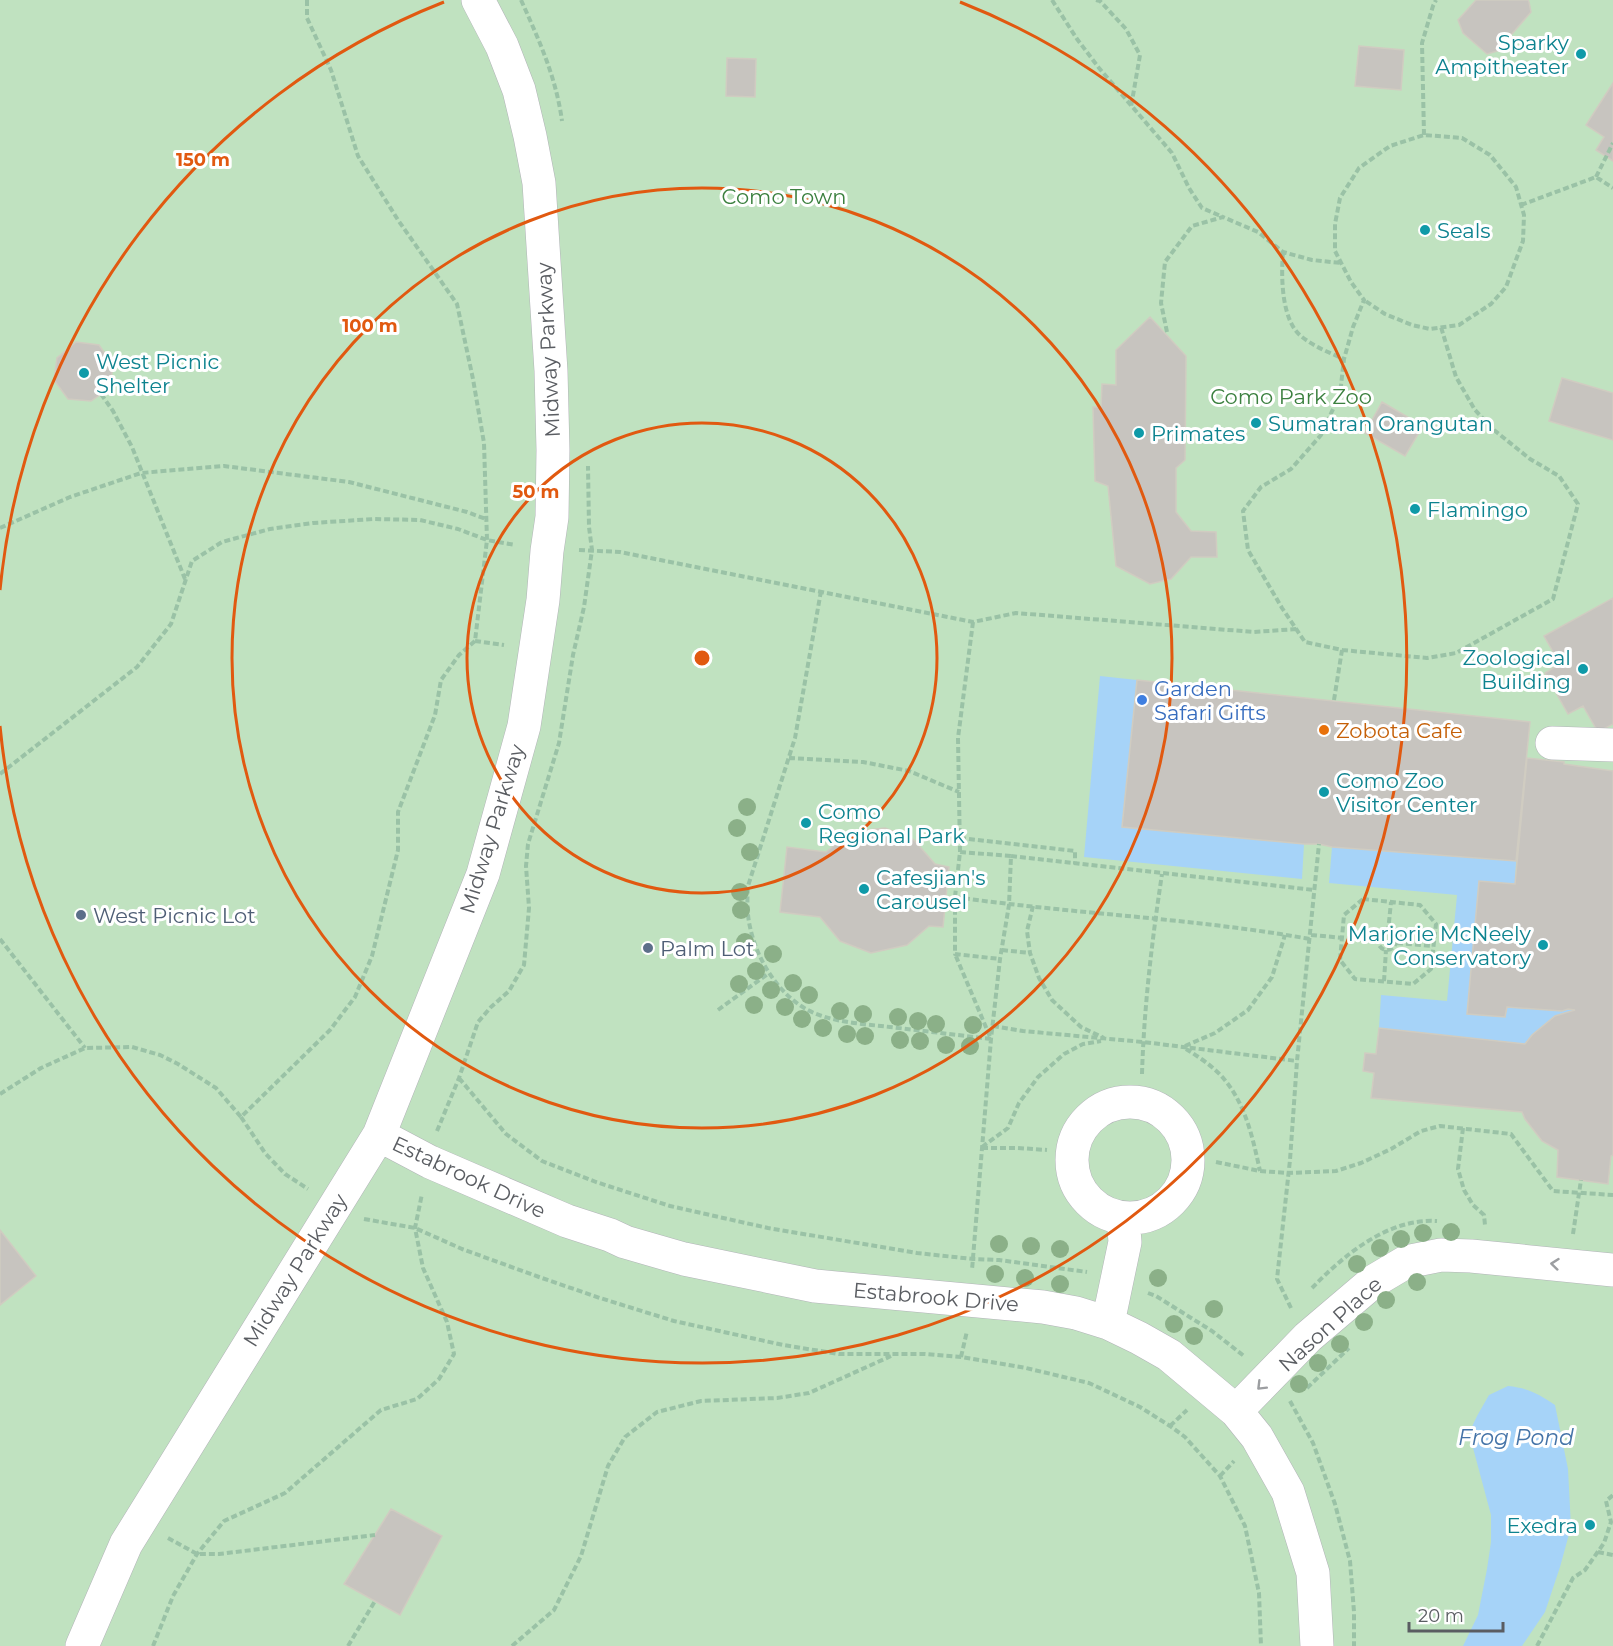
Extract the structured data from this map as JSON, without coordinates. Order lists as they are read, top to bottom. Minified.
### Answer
{"streets":{"street":["Midway Parkway","Estabrook Drive","Nason Place"]},"crossings":[["Midway Parkway","Estabrook Drive"],["Estabrook Drive","Nason Place"]],"one_way":["Nason Place"],"water":["Frog Pond"],"parks":["Como Town","Como Park Zoo"],"places":["Sparky Ampitheater","Seals","West Picnic Shelter","Sumatran Orangutan","Primates","Flamingo","Zoological Building","Garden Safari Gifts","Zobota Cafe","Como Zoo Visitor Center","Como Regional Park","Cafesjian's Carousel","West Picnic Lot","Marjorie McNeely Conservatory","Palm Lot","Exedra"],"scale_bar":"20 m","rings":["150 m","100 m","50 m"]}
